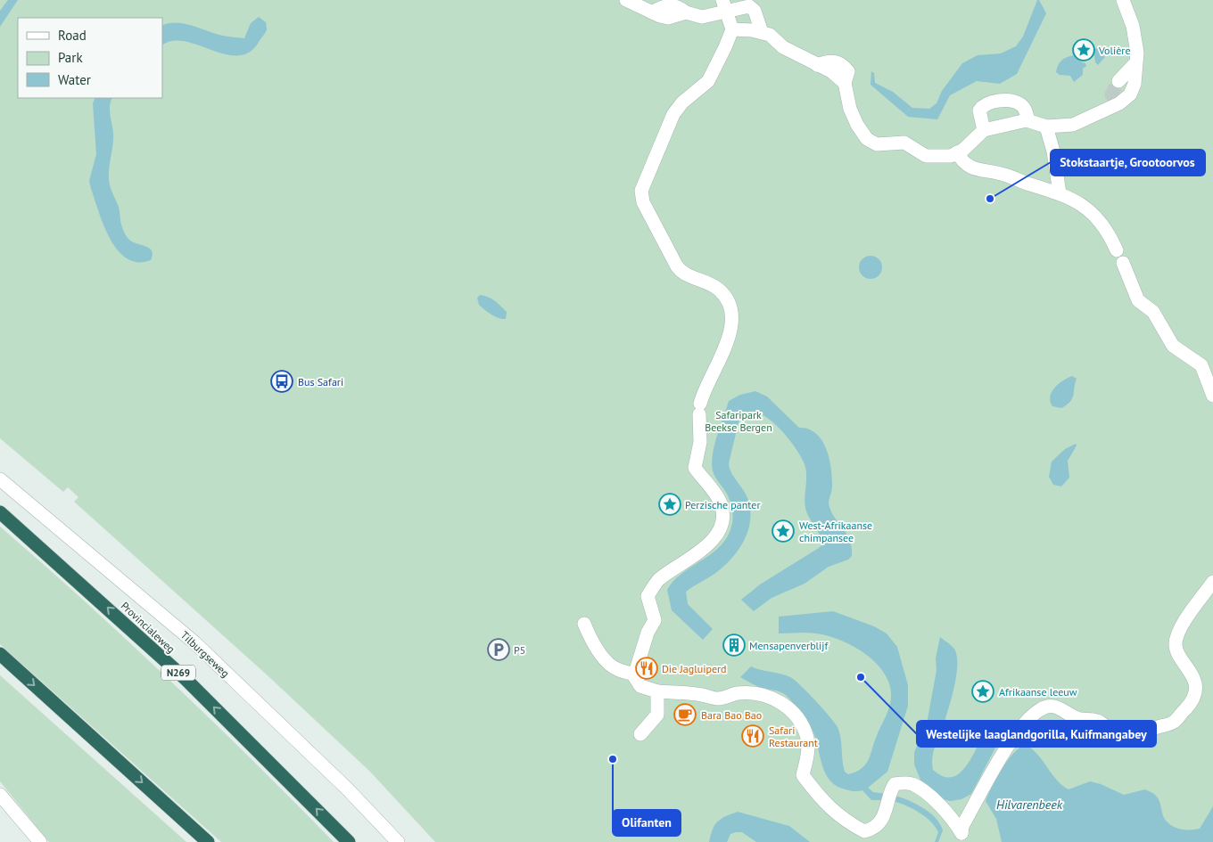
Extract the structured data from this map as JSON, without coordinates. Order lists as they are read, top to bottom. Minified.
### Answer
{"streets":{"highway":["Provincialeweg","N269"],"street":["Tilburgseweg"]},"water":["Hilvarenbeek"],"parks":["Safaripark Beekse Bergen"],"places":{"place":["Volière","Perzische panter","West-Afrikaanse chimpansee","Afrikaanse leeuw"],"other":["Stokstaartje, Grootoorvos","Westelijke laaglandgorilla, Kuifmangabey","Olifanten"],"bus stop":["Bus Safari"],"building":["Mensapenverblijf"],"parking":["P5"],"restaurant":["Die Jagluiperd","Safari Restaurant"],"cafe":["Bara Bao Bao"]},"legend":["Road","Park","Water"]}
